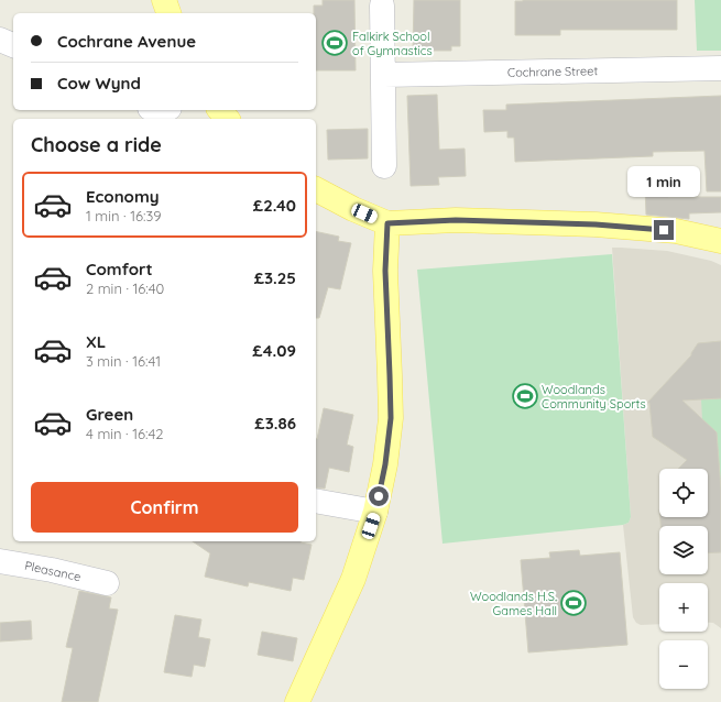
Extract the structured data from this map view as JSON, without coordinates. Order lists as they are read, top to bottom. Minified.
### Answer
{"streets":{"street":["Cochrane Street","Pleasance"]},"places":{"sports":["Falkirk School of Gymnastics","Woodlands Community Sports","Woodlands H.S. Games Hall"]},"page":{"banner":["Cochrane Avenue","Cow Wynd"],"heading":"Choose a ride","bubble":"1 min","list":[{"name":"Economy","note":"1 min · 16:39","value":"£2.40"},{"name":"Comfort","note":"2 min · 16:40","value":"£3.25"},{"name":"XL","note":"3 min · 16:41","value":"£4.09"},{"name":"Green","note":"4 min · 16:42","value":"£3.86"}],"map_buttons":["+","−"],"buttons":"Confirm"}}
